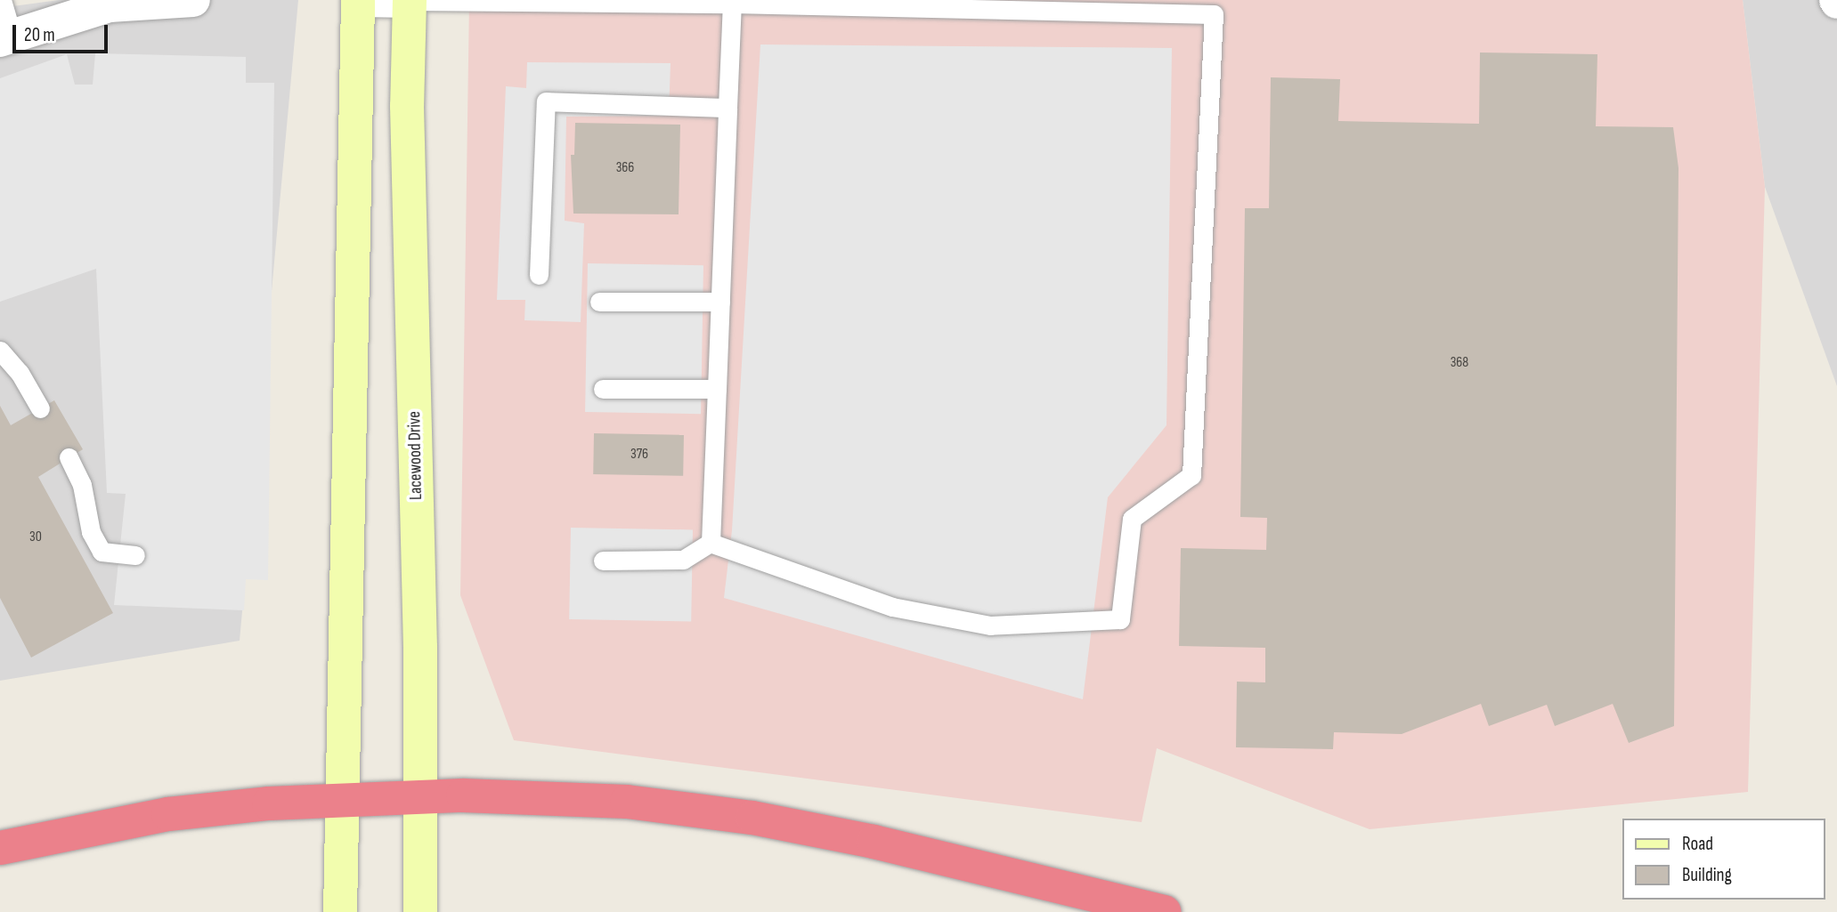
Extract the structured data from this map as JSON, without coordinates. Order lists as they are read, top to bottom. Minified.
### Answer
{"streets":{"main road":["Lacewood Drive"]},"house_numbers":["366","368","376","30"],"legend":["Road","Building"],"scale_bar":"20 m"}
